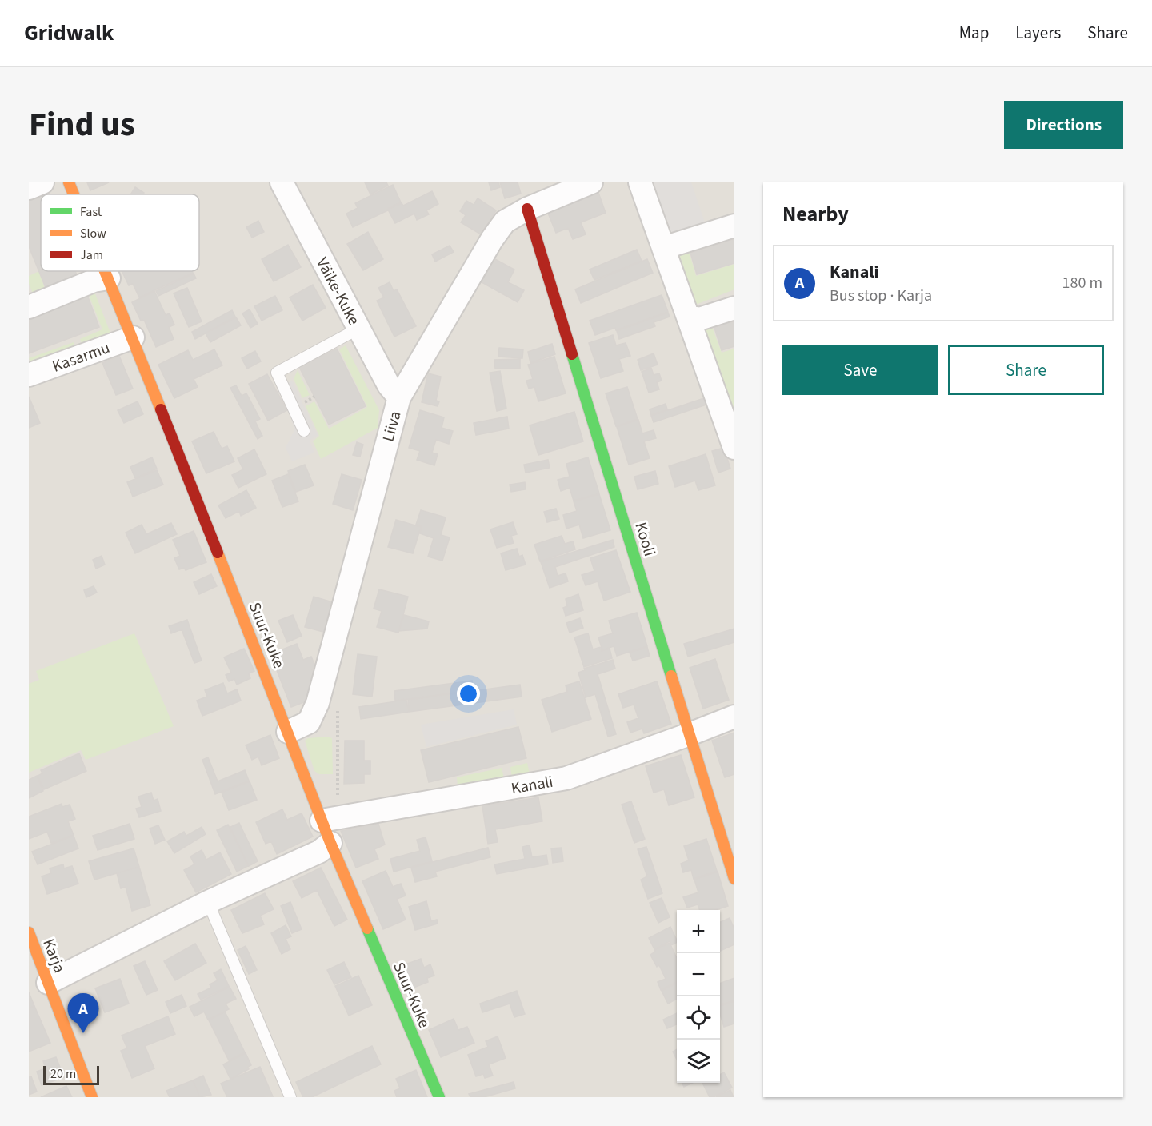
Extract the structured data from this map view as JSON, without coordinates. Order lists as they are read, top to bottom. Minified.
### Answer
{"streets":{"street":["Väike-Kuke","Kasarmu","Liiva","Kooli","Suur-Kuke","Kanali","Karja"]},"crossings":[["Väike-Kuke","Liiva"],["Kasarmu","Suur-Kuke"],["Liiva","Kooli"],["Liiva","Suur-Kuke"],["Kooli","Kanali"],["Suur-Kuke","Kanali"]],"legend":["Fast","Slow","Jam"],"scale_bar":"20 m","page":{"header":"Gridwalk","nav":["Map","Layers","Share"],"title":"Find us","buttons":["Directions",["Save","Share"]],"heading":"Nearby","list":[{"mark":"A","name":"Kanali","note":"Bus stop · Karja","value":"180 m"}],"map_buttons":["+","−"],"pins":"A","scale":"20 m"}}
